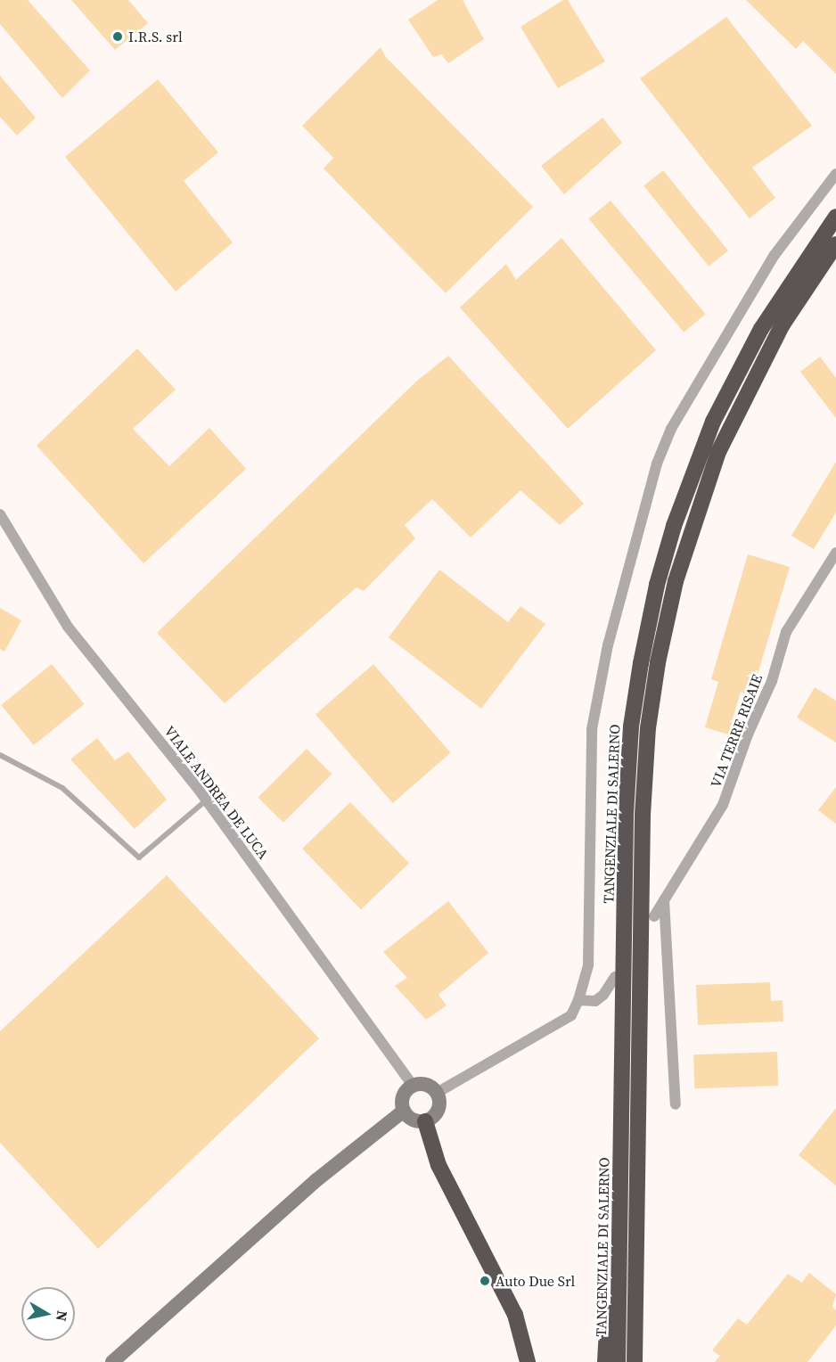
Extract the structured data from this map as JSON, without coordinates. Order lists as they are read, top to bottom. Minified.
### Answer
{"streets":{"highway":["TANGENZIALE DI SALERNO"],"street":["VIA TERRE RISAIE","VIALE ANDREA DE LUCA"]},"places":["I.R.S. srl","Auto Due Srl"],"north":"right"}
